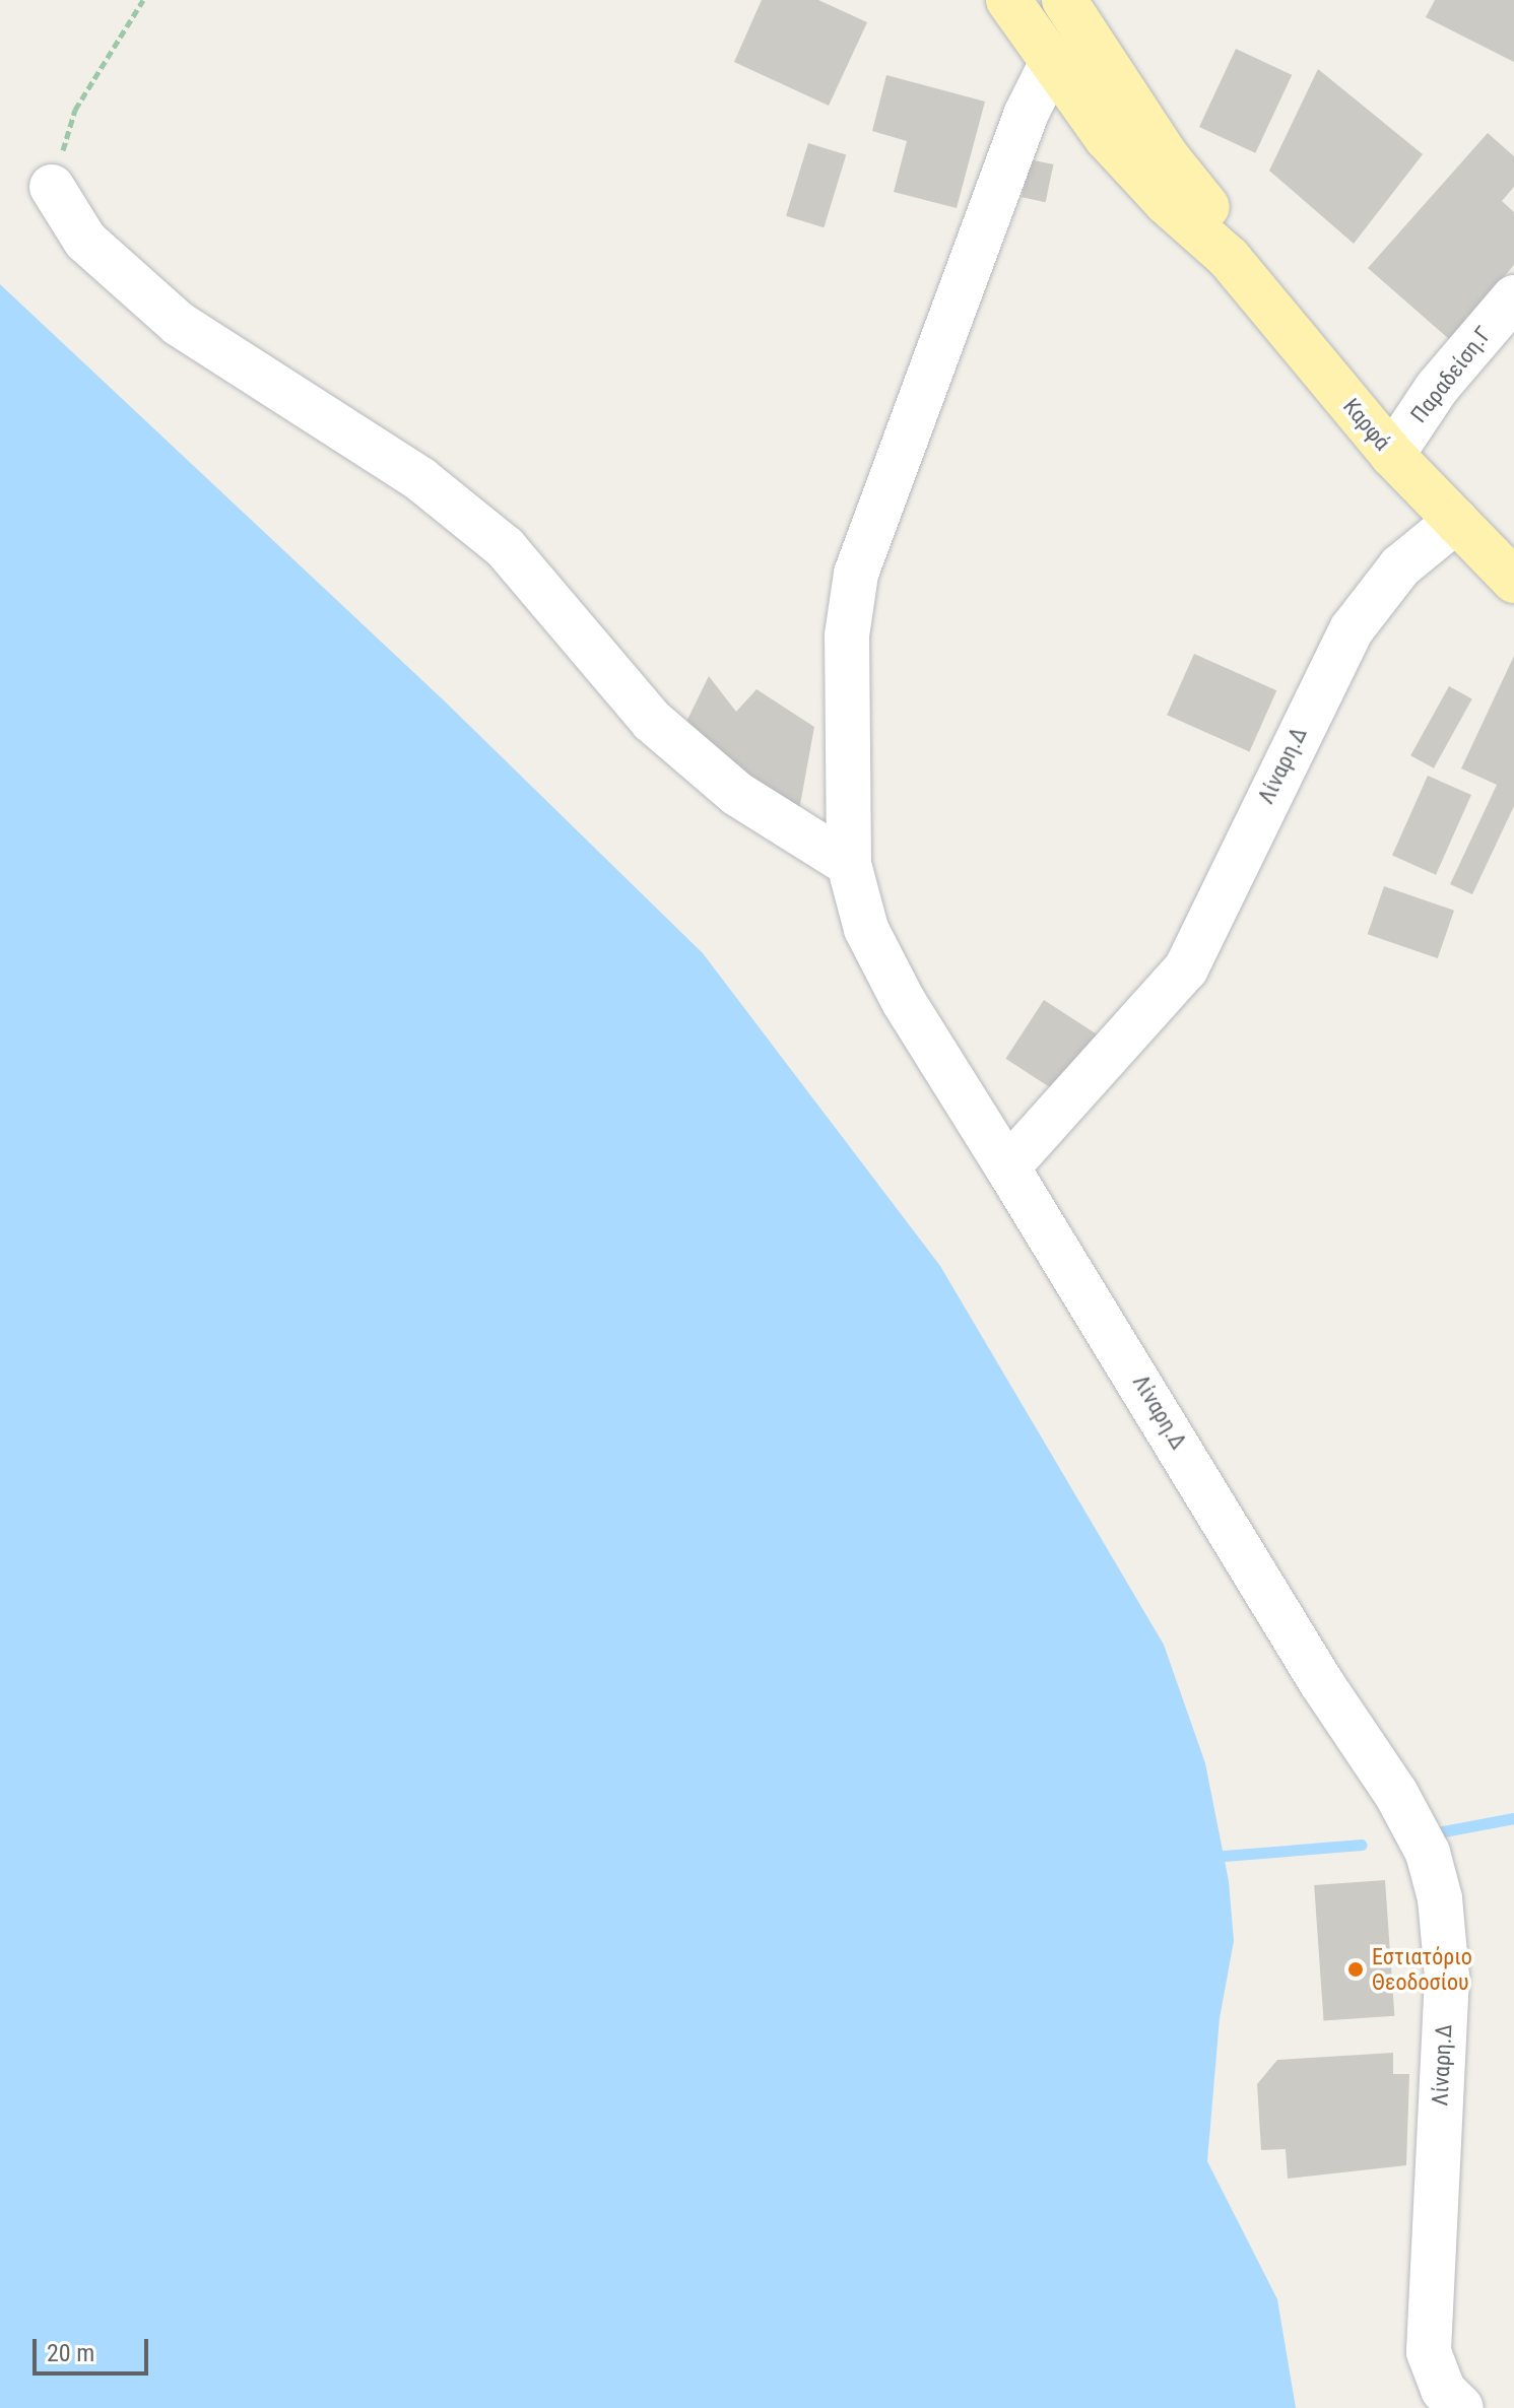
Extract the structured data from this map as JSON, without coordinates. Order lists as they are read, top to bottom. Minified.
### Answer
{"streets":{"main road":["Καρφά"],"street":["Παραδείση.Γ","Λίναρη.Δ"]},"crossings":[["Παραδείση.Γ","Καρφά"],["Καρφά","Λίναρη.Δ"]],"places":["Εστιατόριο Θεοδοσίου"],"scale_bar":"20 m"}
